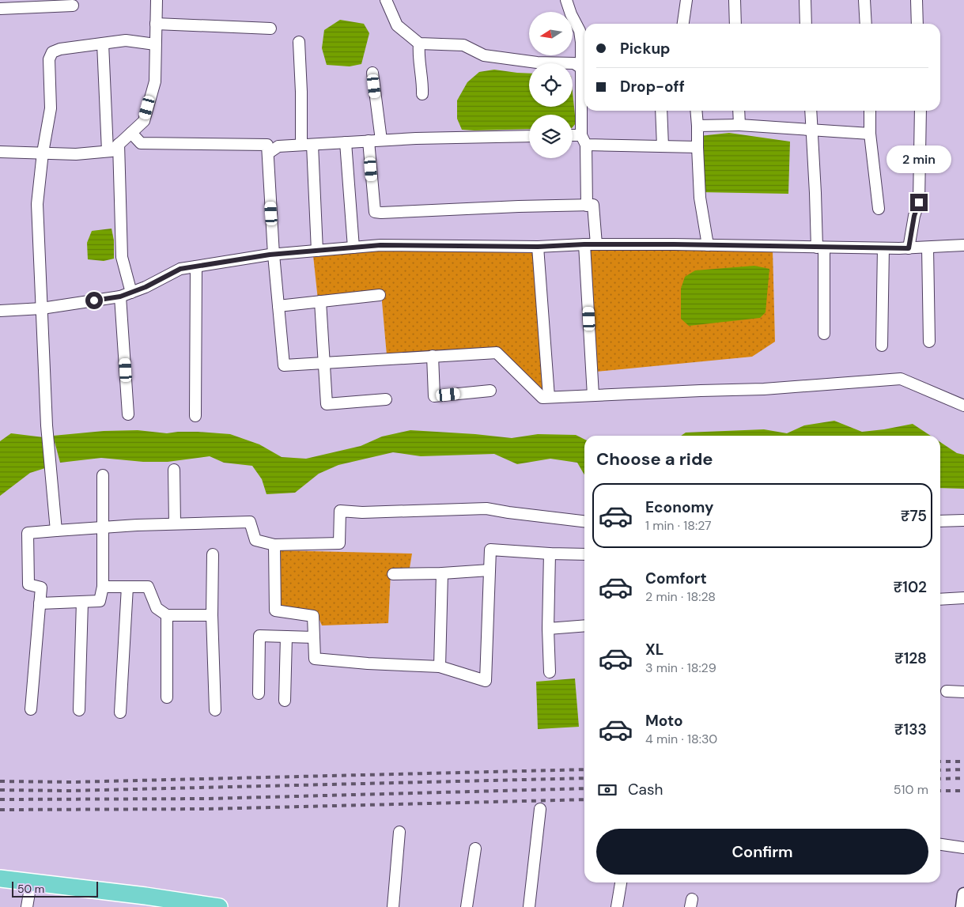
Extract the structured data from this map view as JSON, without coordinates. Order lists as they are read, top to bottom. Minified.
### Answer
{"scale_bar":"50 m","north":"left","page":{"banner":["Pickup","Drop-off"],"bubble":"2 min","heading":"Choose a ride","list":[{"name":"Economy","note":"1 min · 18:27","value":"₹75"},{"name":"Comfort","note":"2 min · 18:28","value":"₹102"},{"name":"XL","note":"3 min · 18:29","value":"₹128"},{"name":"Moto","note":"4 min · 18:30","value":"₹133"}],"pay":["Cash","510 m"],"buttons":"Confirm","scale":"50 m"}}
